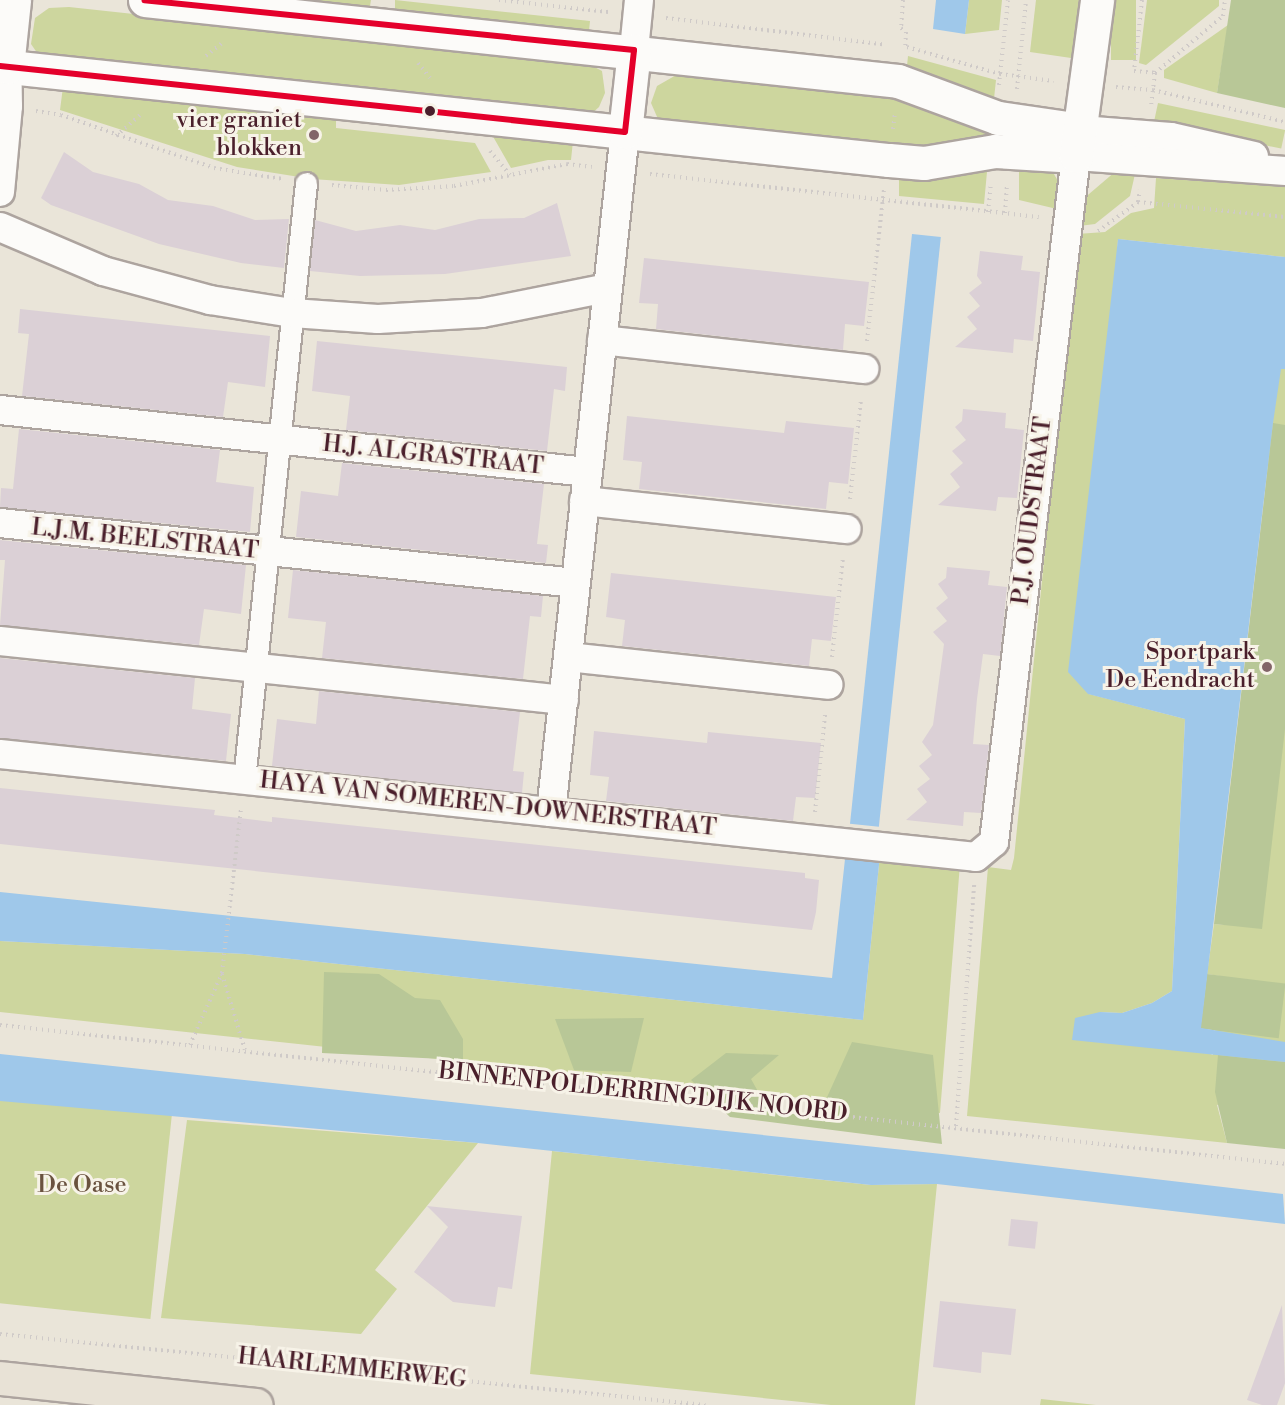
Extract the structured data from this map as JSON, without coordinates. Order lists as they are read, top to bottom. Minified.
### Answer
{"streets":{"main road":["HAARLEMMERWEG"],"street":["H.J. ALGRASTRAAT","P.J. OUDSTRAAT","L.J.M. BEELSTRAAT","HAYA VAN SOMEREN-DOWNERSTRAAT"],"path":["BINNENPOLDERRINGDIJK NOORD"]},"crossings":[["P.J. OUDSTRAAT","HAYA VAN SOMEREN-DOWNERSTRAAT"]],"parks":["De Oase"],"places":["vier graniet blokken","Sportpark De Eendracht"]}
